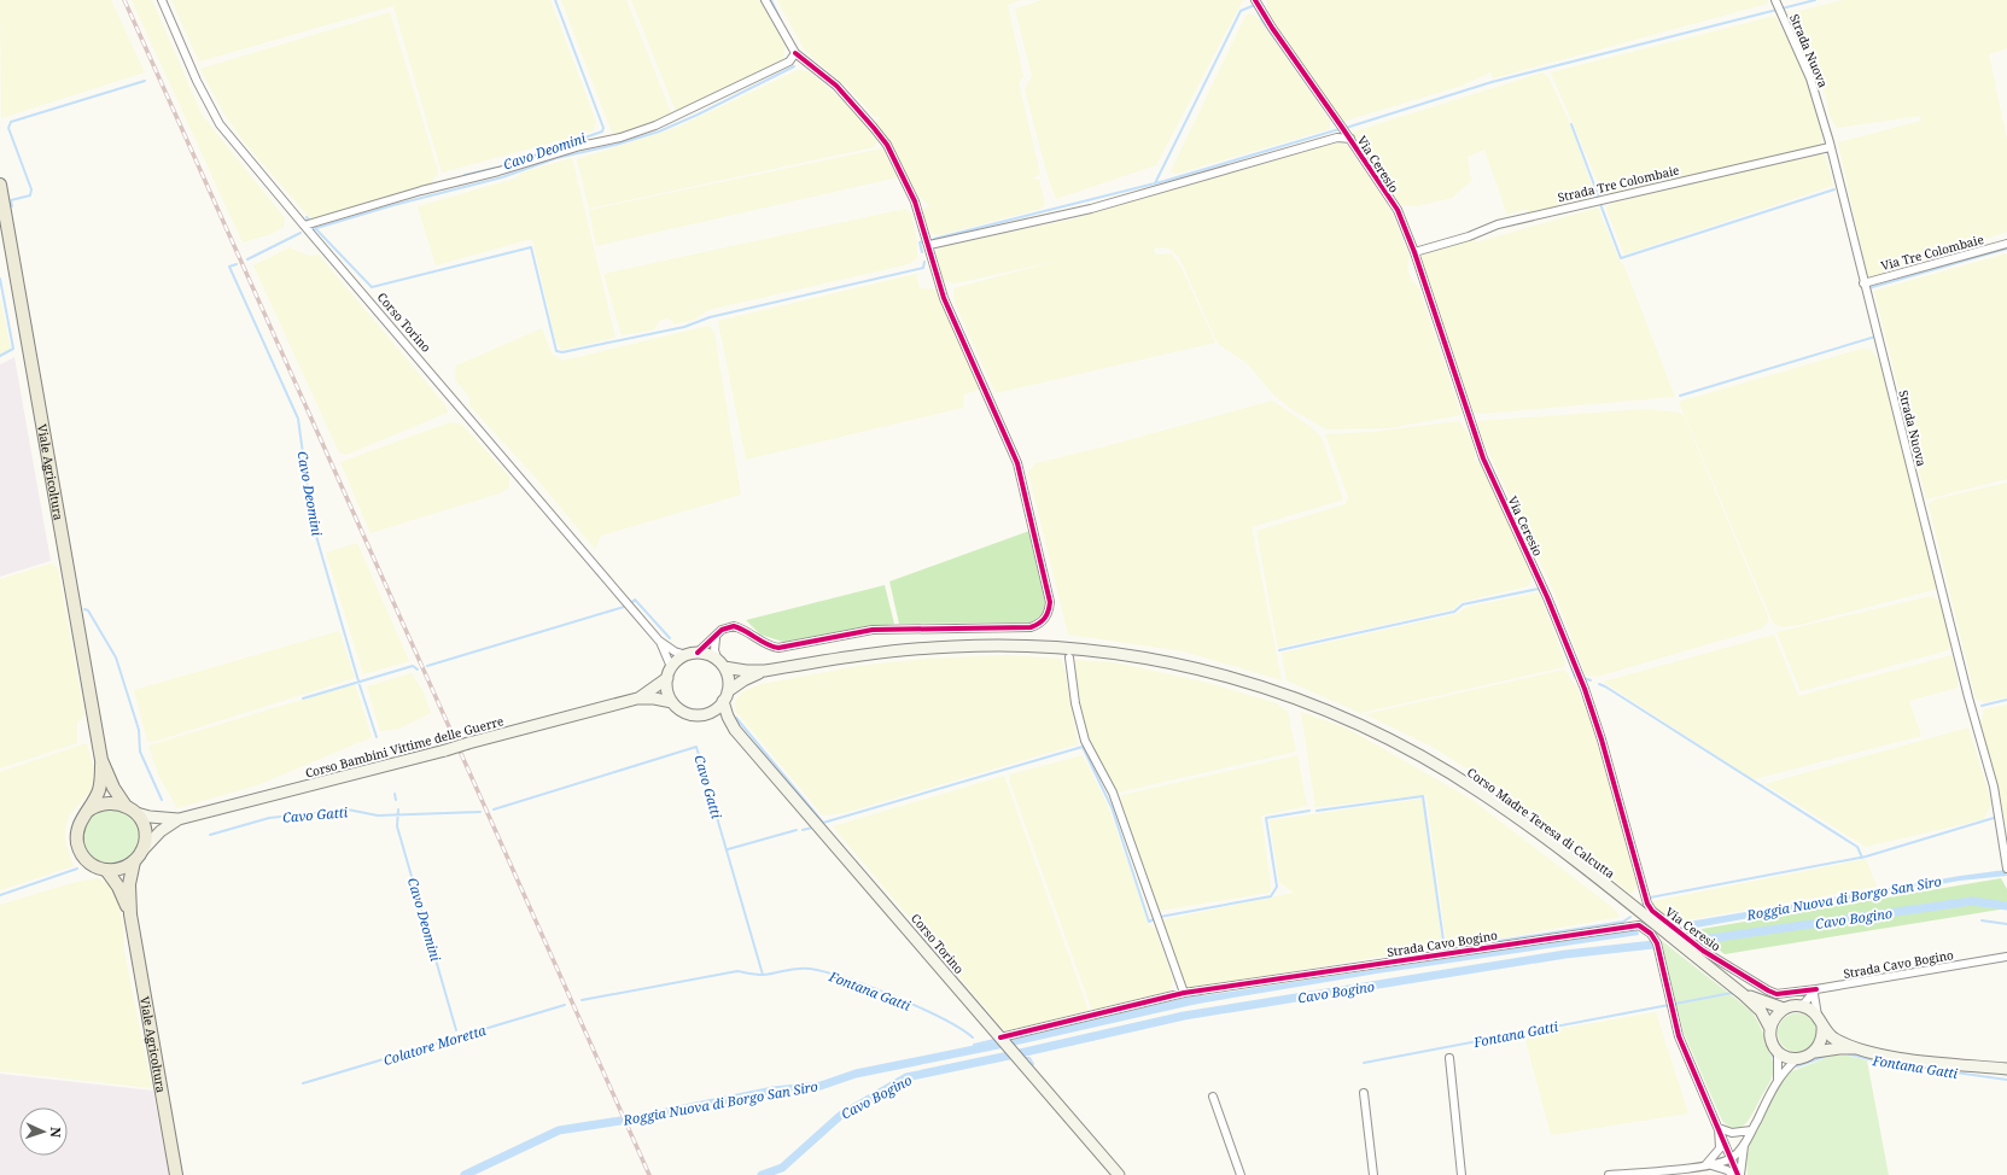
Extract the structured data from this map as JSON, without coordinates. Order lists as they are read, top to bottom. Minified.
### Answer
{"streets":{"main road":["Corso Torino","Viale Agricoltura","Corso Bambini Vittime delle Guerre","Corso Madre Teresa di Calcutta"],"street":["Strada Nuova","Via Ceresio","Strada Tre Colombaie","Via Tre Colombaie","Strada Cavo Bogino"]},"crossings":[["Strada Nuova","Strada Tre Colombaie"],["Strada Nuova","Via Tre Colombaie"],["Via Ceresio","Strada Tre Colombaie"],["Via Ceresio","Strada Cavo Bogino"],["Corso Torino","Strada Cavo Bogino"],["Viale Agricoltura","Corso Bambini Vittime delle Guerre"]],"water":["Cavo Deomini","Cavo Gatti","Roggia Nuova di Borgo San Siro","Cavo Bogino","Fontana Gatti","Colatore Moretta"],"north":"right"}
